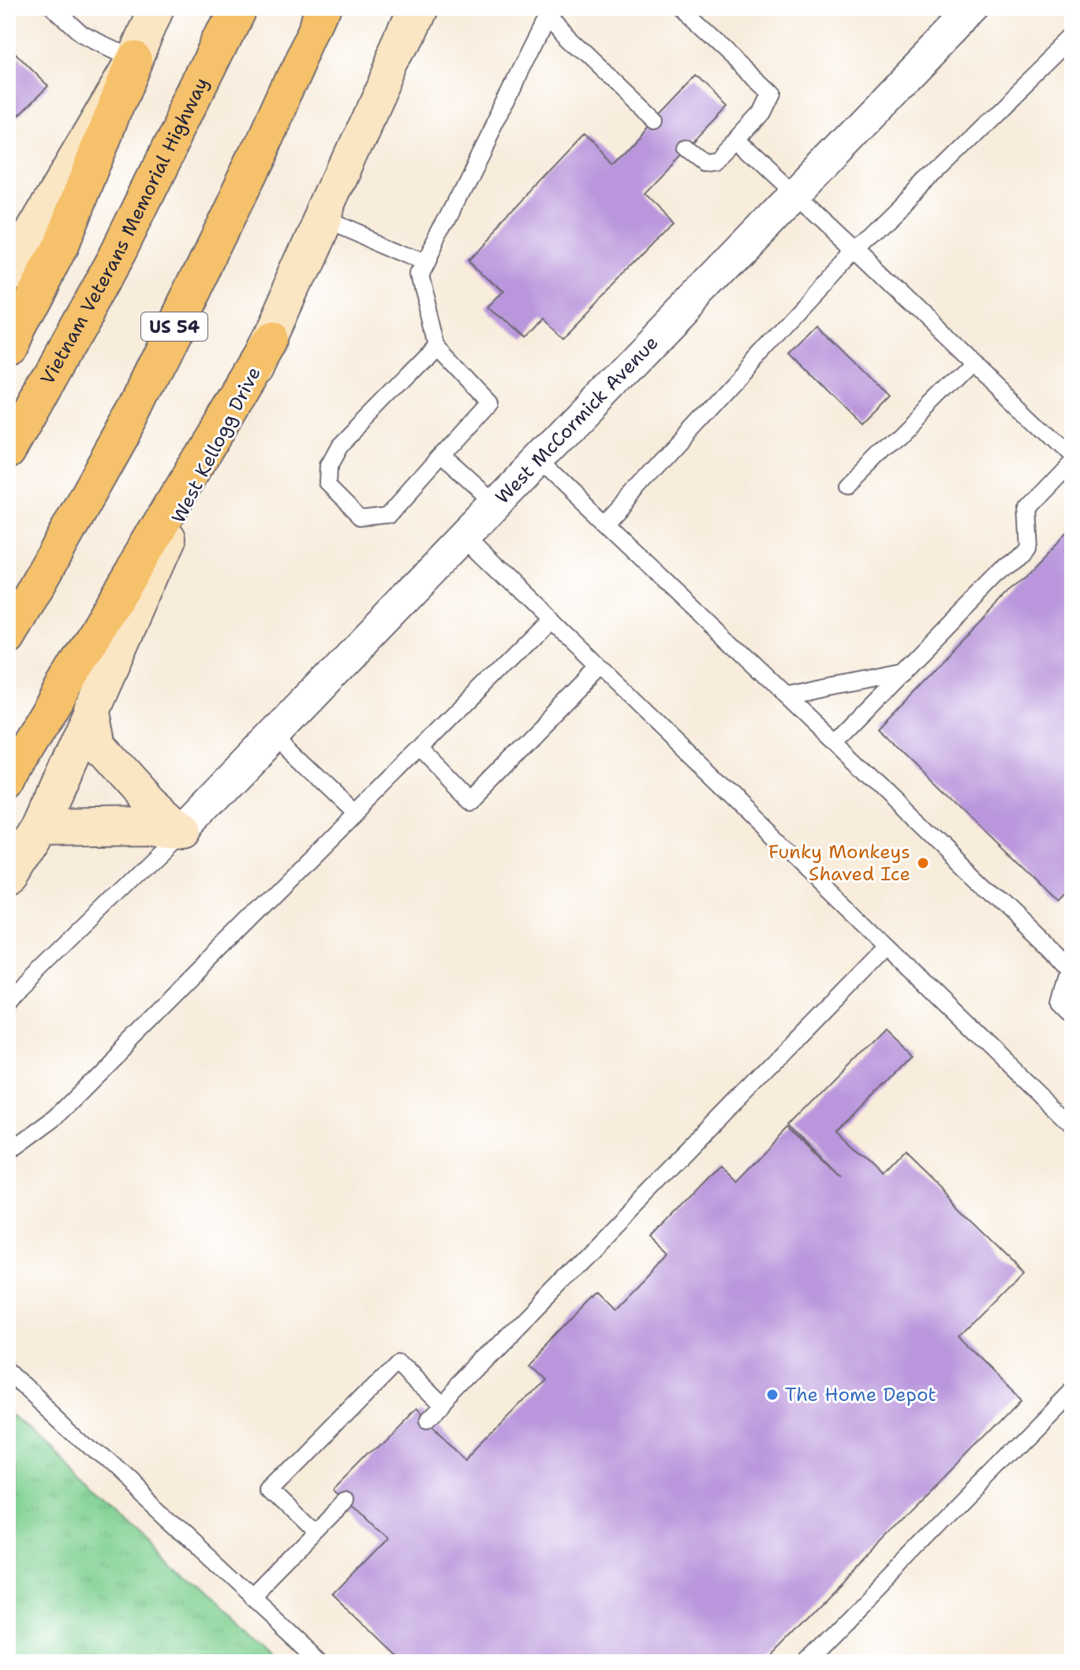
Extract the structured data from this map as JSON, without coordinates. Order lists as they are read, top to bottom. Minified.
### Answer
{"streets":{"highway":["Vietnam Veterans Memorial Highway","US 54"],"main road":["West Kellogg Drive"],"street":["West McCormick Avenue"]},"places":["Funky Monkeys Shaved Ice","The Home Depot"]}
